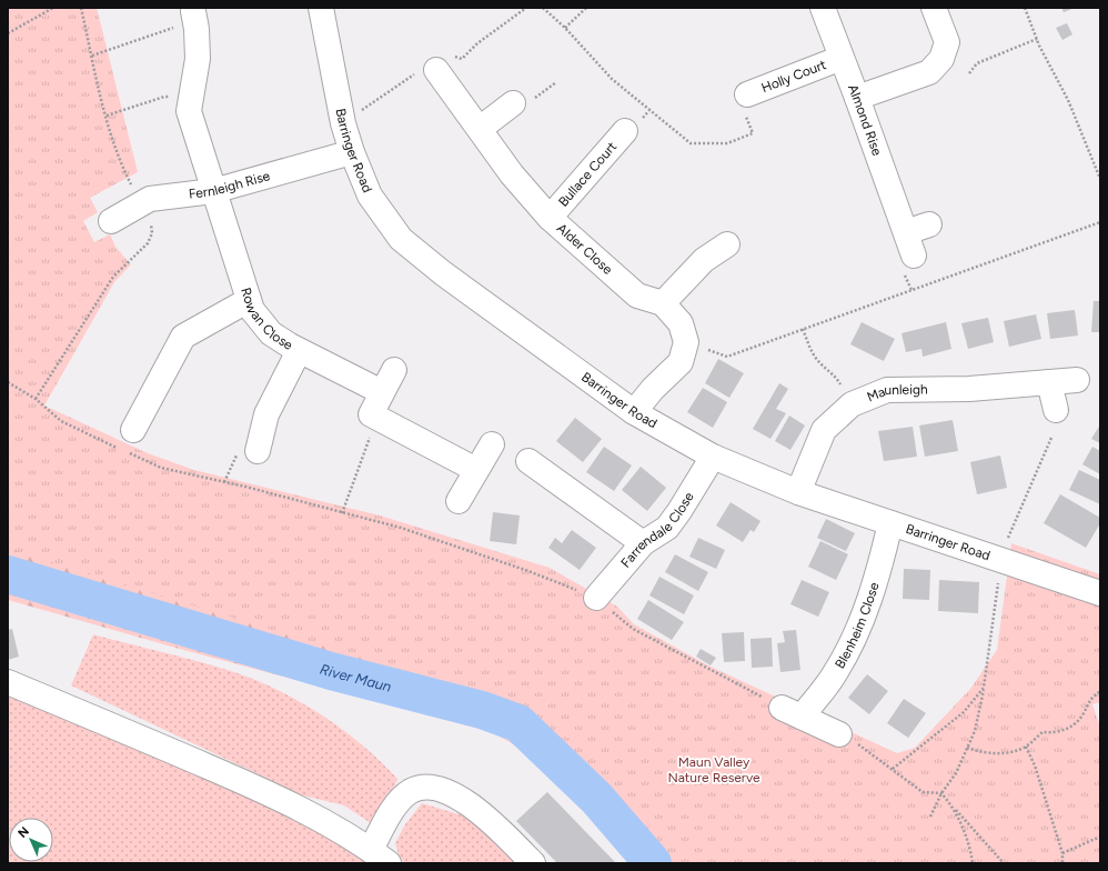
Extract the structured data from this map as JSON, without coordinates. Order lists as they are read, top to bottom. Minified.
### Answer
{"streets":{"street":["Holly Court","Almond Rise","Barringer Road","Bullace Court","Fernleigh Rise","Alder Close","Rowan Close","Maunleigh","Farrendale Close","Blenheim Close"]},"crossings":[["Holly Court","Almond Rise"],["Barringer Road","Fernleigh Rise"],["Barringer Road","Maunleigh"],["Barringer Road","Farrendale Close"],["Barringer Road","Blenheim Close"],["Bullace Court","Alder Close"],["Fernleigh Rise","Rowan Close"]],"water":["River Maun"],"parks":["Maun Valley Nature Reserve"],"north":"top left"}
